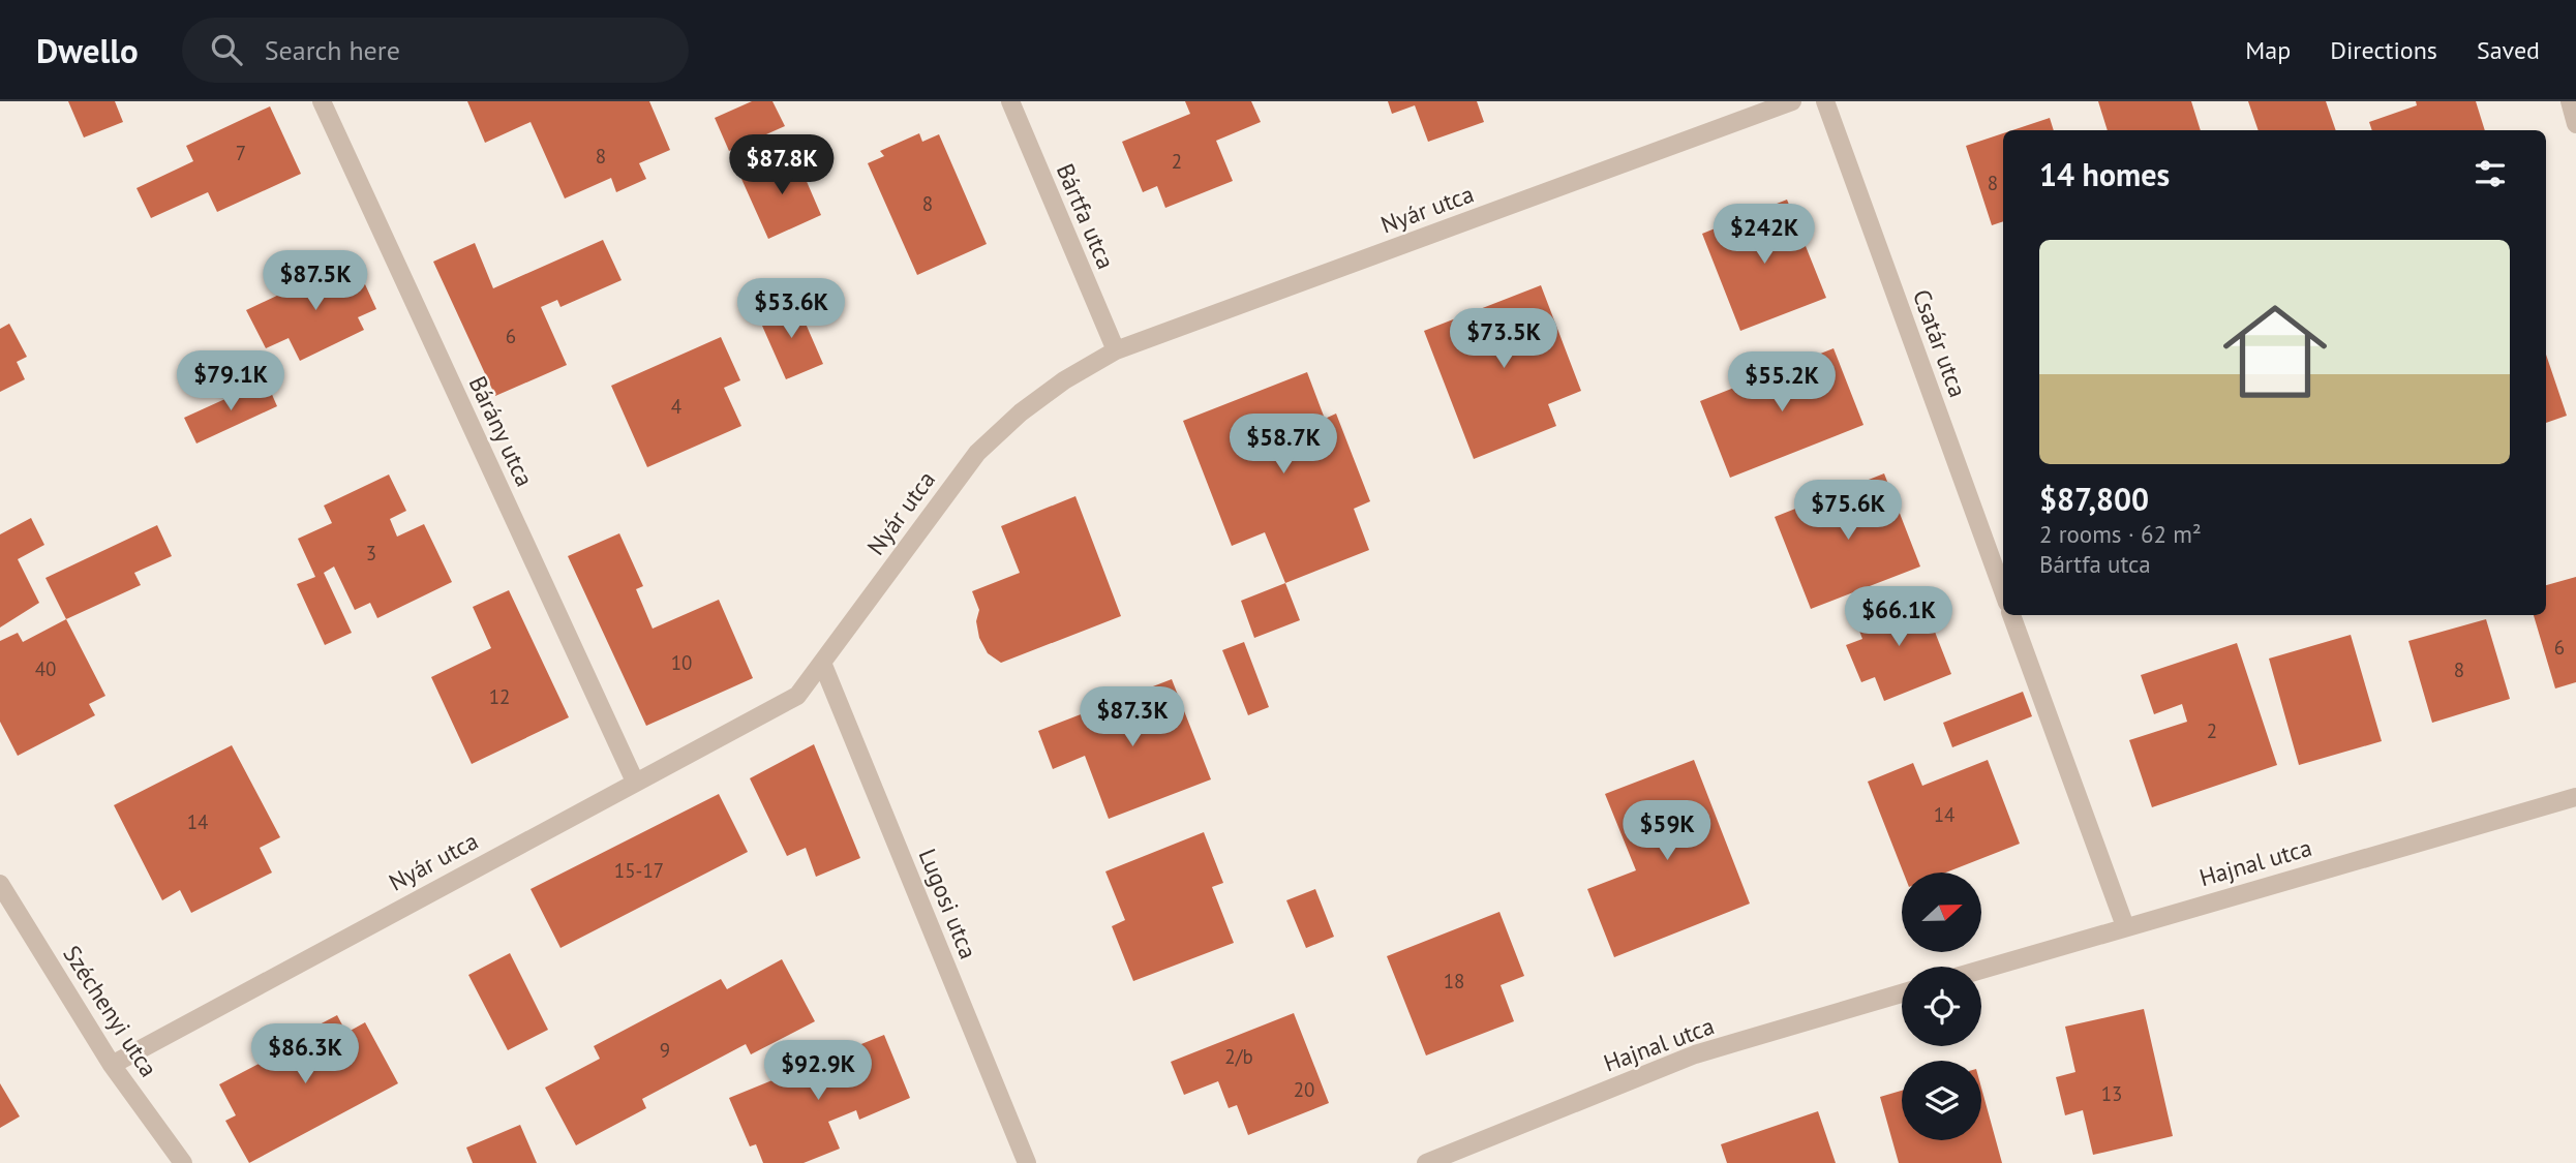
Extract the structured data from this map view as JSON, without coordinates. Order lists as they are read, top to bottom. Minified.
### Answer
{"streets":{"street":["Nyár utca","Bártfa utca","Csatár utca","Bárány utca","Hajnal utca","Lugosi utca","Széchenyi utca"]},"crossings":[["Nyár utca","Bártfa utca"],["Nyár utca","Bárány utca"],["Nyár utca","Lugosi utca"],["Nyár utca","Széchenyi utca"]],"house_numbers":["7","8","2","8","8","6","4","3","6","10","40","8","12","2","14","14","15-17","18","9","2/b","20","13"],"north":"right","page":{"header":"Dwello","search":"Search here","nav":["Map","Directions","Saved"],"heading":"14 homes","price":["$87.8K","$242K","$87.5K","$53.6K","$73.5K","$79.1K","$55.2K","$58.7K","$75.6K","$66.1K","$87.3K","$59K","$86.3K","$92.9K"],"list":[{"name":"$87,800","note":"2 rooms · 62 m² · Bártfa utca"}]}}
